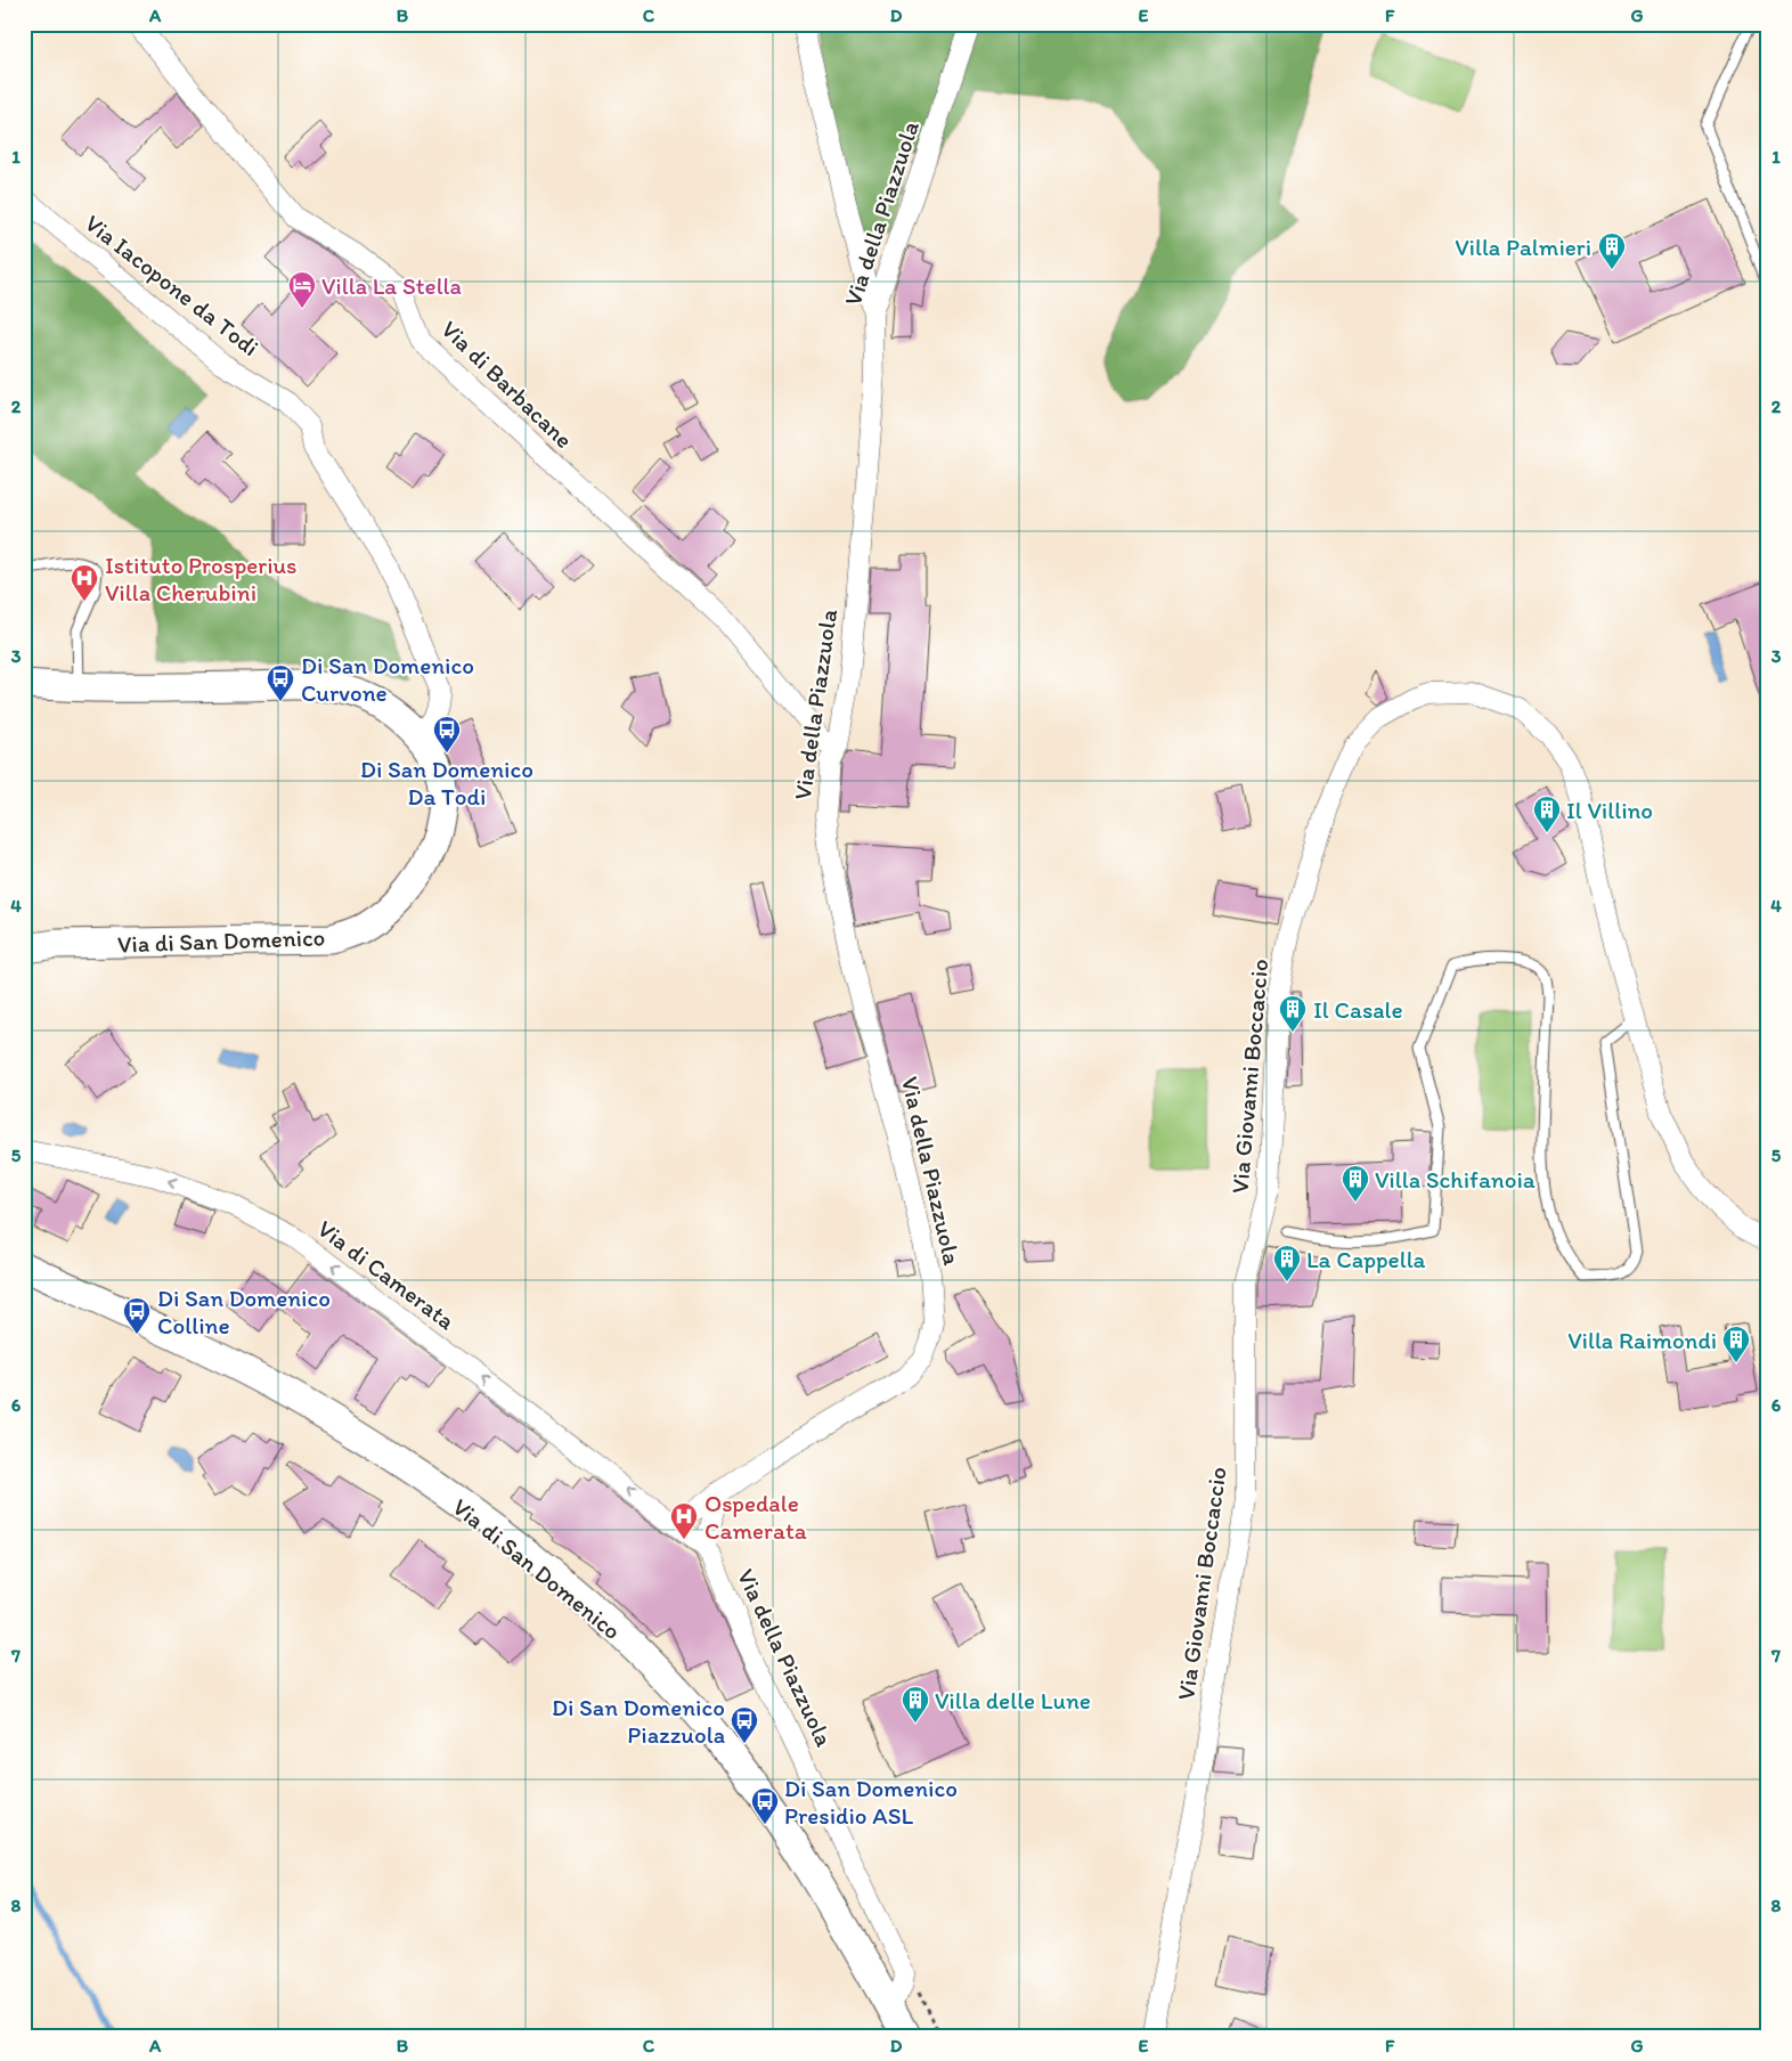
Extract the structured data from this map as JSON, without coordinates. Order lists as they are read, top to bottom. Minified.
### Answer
{"streets":{"main road":["Via di San Domenico"],"street":["Via della Piazzuola","Via Iacopone da Todi","Via di Barbacane","Via Giovanni Boccaccio","Via di Camerata"]},"crossings":[["Via della Piazzuola","Via di Barbacane"],["Via della Piazzuola","Via di San Domenico"],["Via della Piazzuola","Via di Camerata"],["Via Iacopone da Todi","Via di San Domenico"]],"one_way":["Via di Camerata"],"places":{"building":["Villa Palmieri","Il Villino","Il Casale","Villa Schifanoia","La Cappella","Villa Raimondi","Villa delle Lune"],"hotel":["Villa La Stella"],"hospital":["Istituto Prosperius Villa Cherubini","Ospedale Camerata"],"bus stop":["Di San Domenico Curvone","Di San Domenico Da Todi","Di San Domenico Colline","Di San Domenico Piazzuola","Di San Domenico Presidio ASL"]},"grid":{"columns":["A","B","C","D","E","F","G"],"rows":["1","2","3","4","5","6","7","8"]}}
